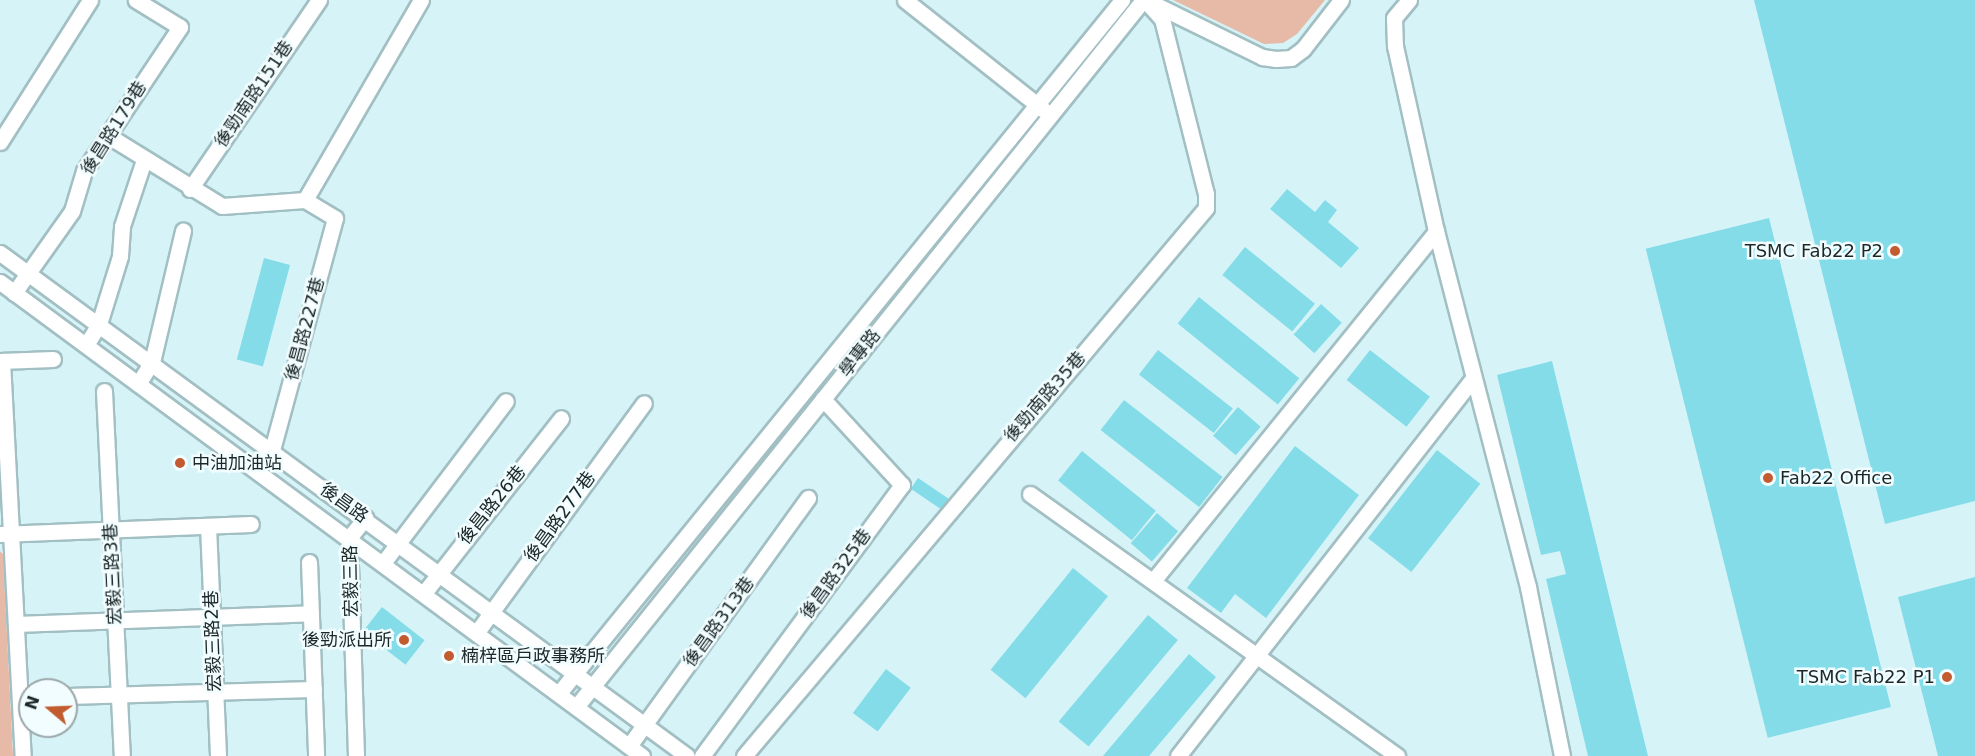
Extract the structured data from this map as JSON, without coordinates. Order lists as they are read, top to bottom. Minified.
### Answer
{"streets":{"street":["後勁南路151巷","後昌路179巷","後昌路227巷","學專路","後勁南路35巷","後昌路","後昌路26巷","後昌路277巷","宏毅三路3巷","後昌路325巷","宏毅三路","後昌路313巷","宏毅三路2巷"]},"crossings":[["後昌路179巷","後昌路"],["後昌路227巷","後昌路"],["學專路","後勁南路35巷"],["學專路","後昌路"],["學專路","後昌路325巷"],["後昌路","後昌路26巷"],["後昌路","後昌路277巷"],["後昌路","宏毅三路"],["後昌路","後昌路313巷"]],"places":["TSMC Fab22 P2","中油加油站","Fab22 Office","後勁派出所","楠梓區戶政事務所","TSMC Fab22 P1"],"north":"left"}
